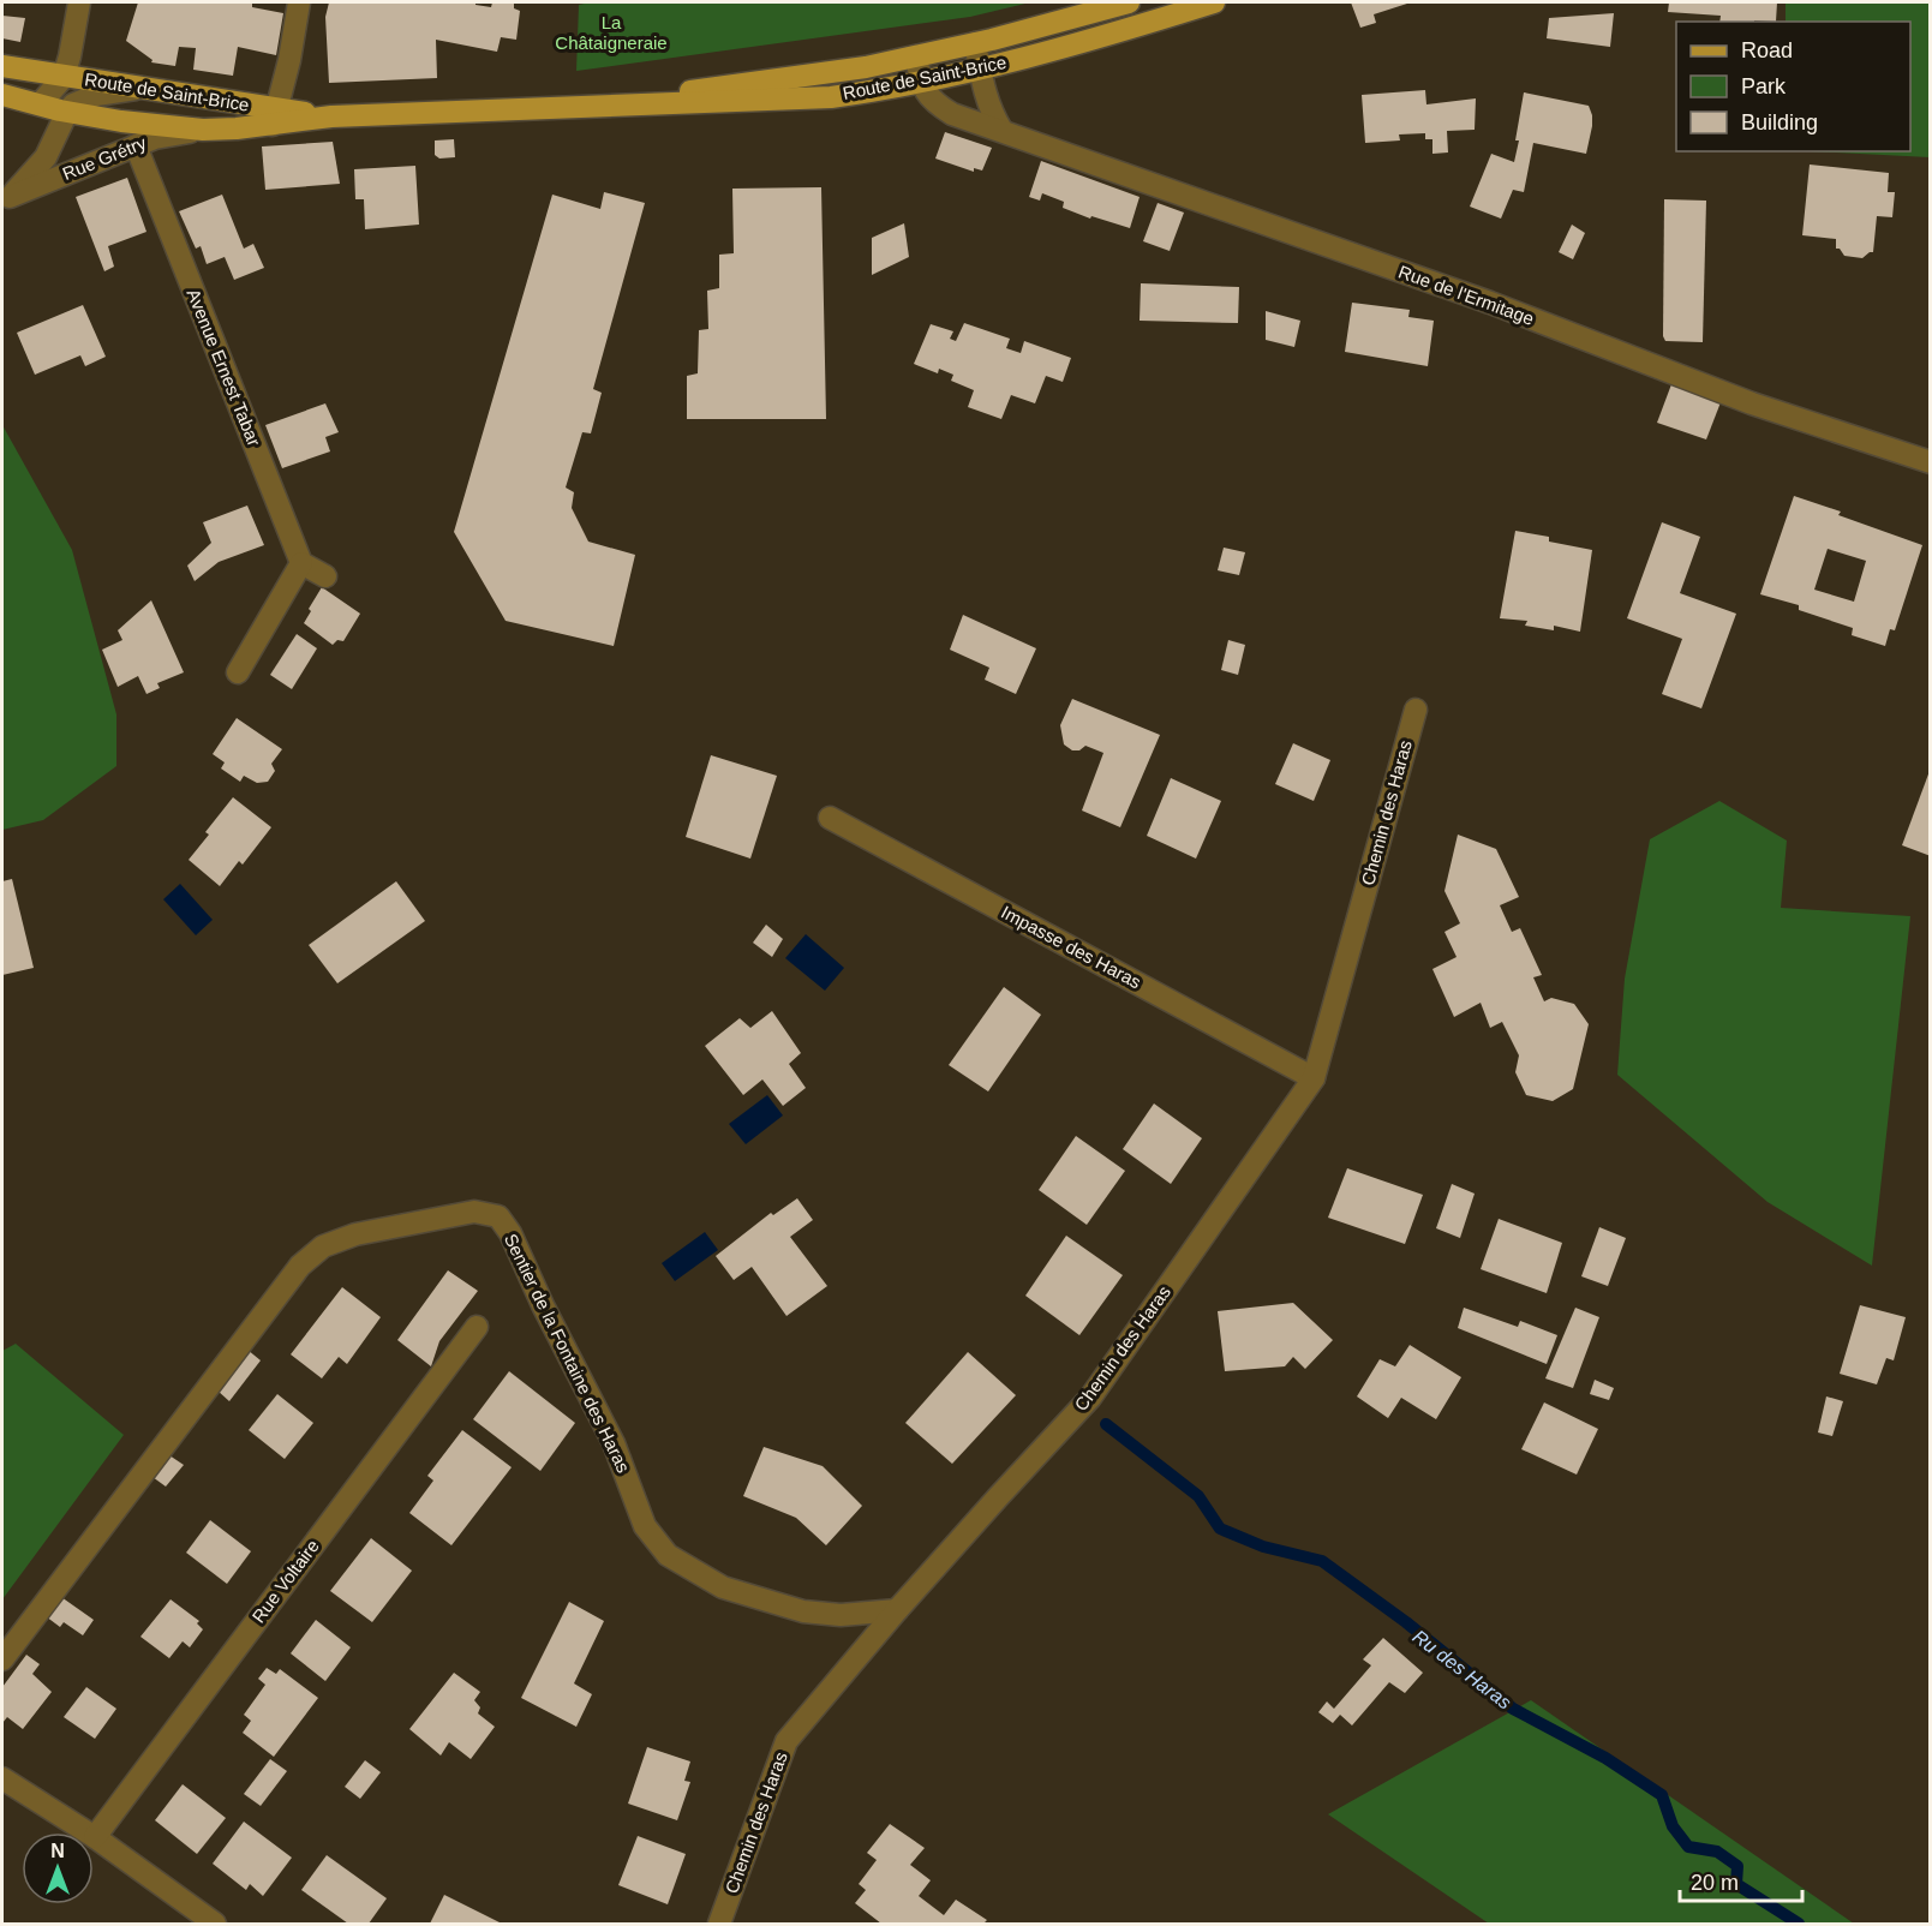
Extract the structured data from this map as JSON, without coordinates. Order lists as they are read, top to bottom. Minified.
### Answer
{"streets":{"main road":["Route de Saint-Brice"],"street":["Rue Grétry","Rue de l'Ermitage","Avenue Ernest Tabar","Chemin des Haras","Impasse des Haras","Sentier de la Fontaine des Haras","Rue Voltaire"]},"crossings":[["Route de Saint-Brice","Rue Grétry"],["Route de Saint-Brice","Rue de l'Ermitage"],["Rue Grétry","Avenue Ernest Tabar"],["Chemin des Haras","Impasse des Haras"],["Chemin des Haras","Sentier de la Fontaine des Haras"]],"water":["Ru des Haras"],"parks":["La Châtaigneraie"],"legend":["Road","Park","Building"],"scale_bar":"20 m","north":"top"}
